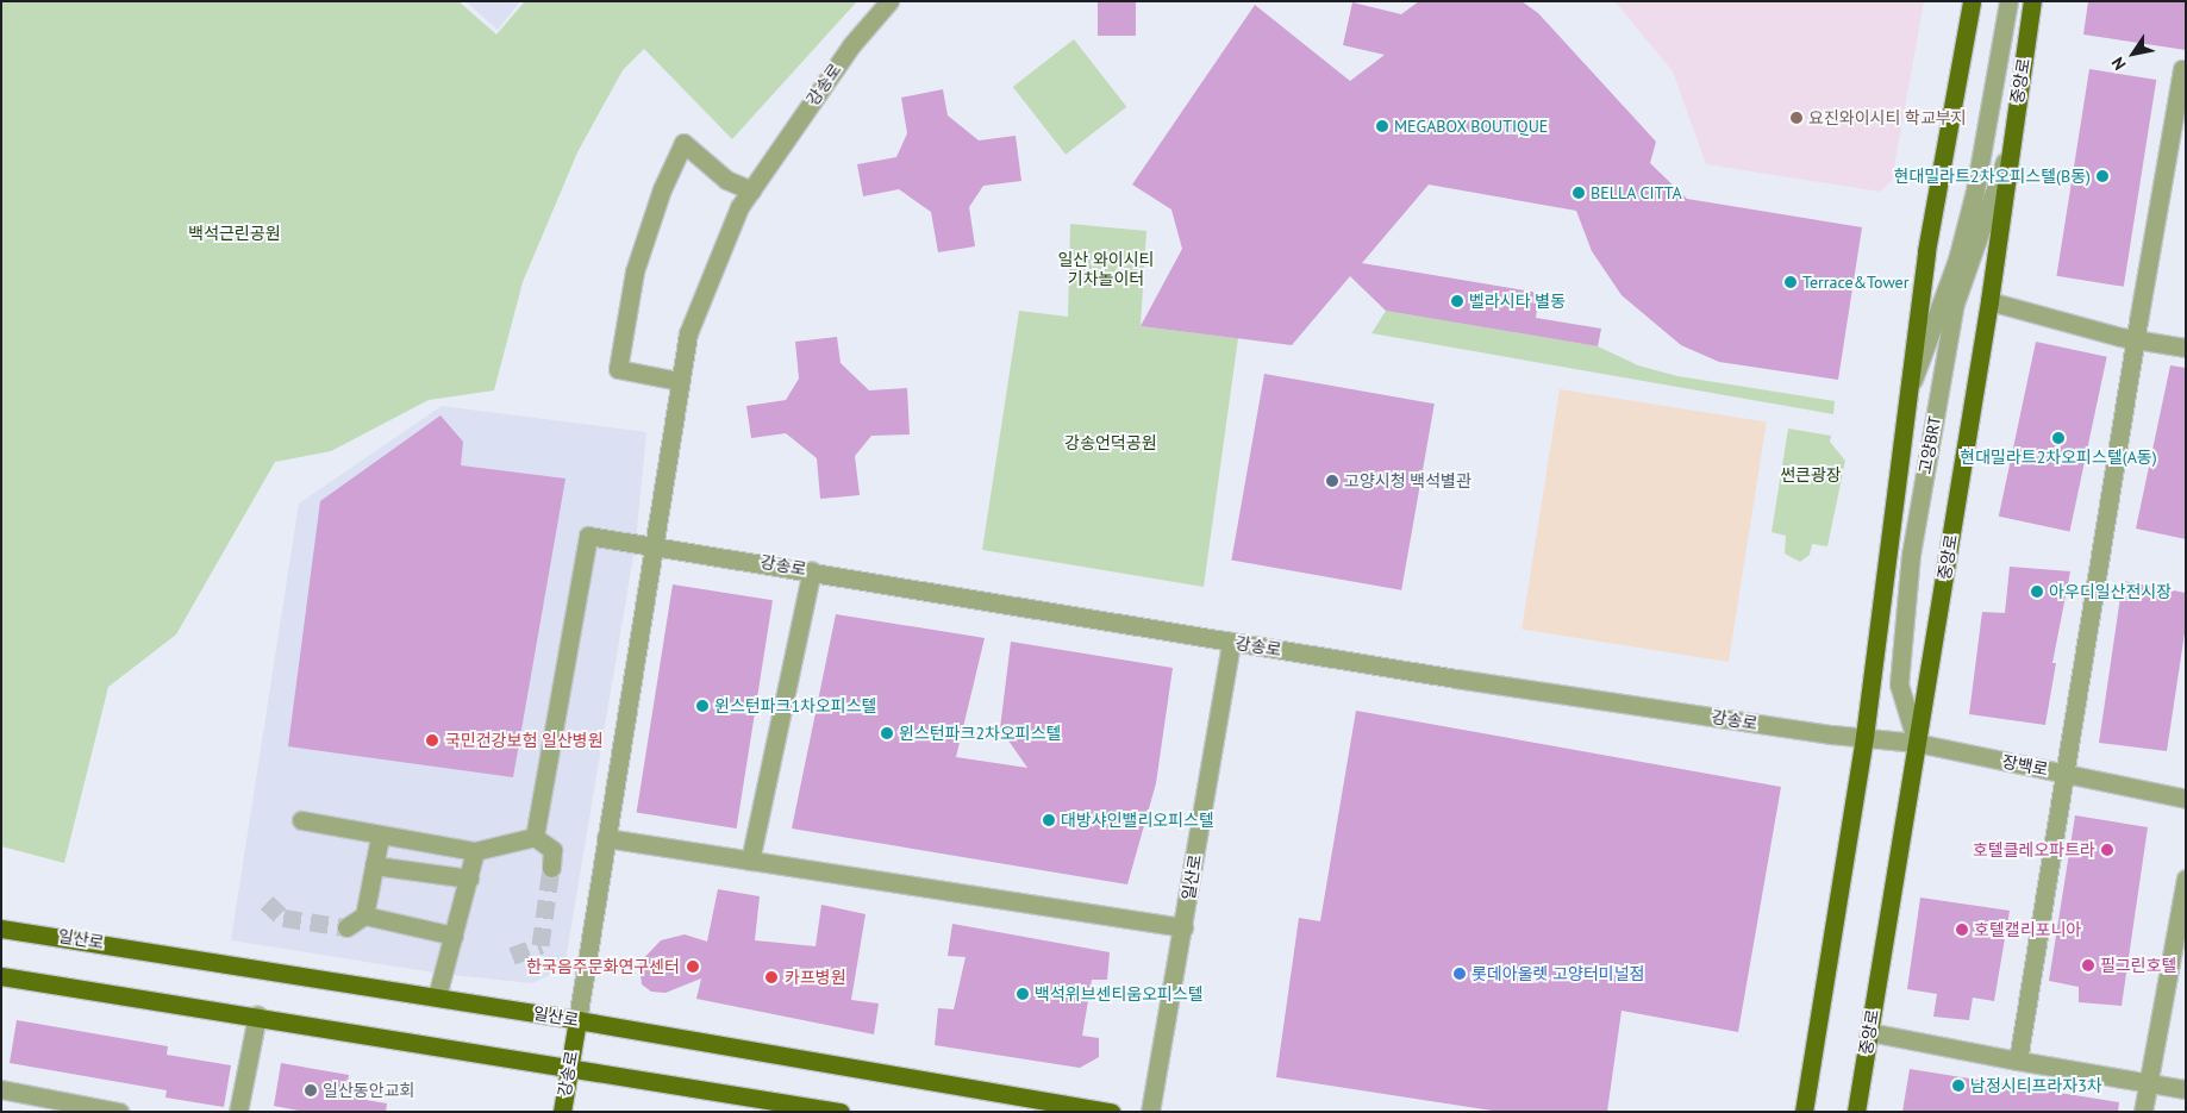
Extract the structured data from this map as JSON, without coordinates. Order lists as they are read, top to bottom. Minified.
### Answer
{"streets":{"main road":["중앙로","강송로","일산로"],"street":["고양BRT","장백로"]},"crossings":[["중앙로","고양BRT"],["중앙로","장백로"],["강송로","장백로"],["강송로","일산로"],["고양BRT","장백로"]],"parks":["백석근린공원","일산 와이시티 기차놀이터","강송언덕공원","썬큰광장"],"places":["요진와이시티 학교부지","MEGABOX BOUTIQUE","현대밀라트2차오피스텔(B동)","BELLA CITTA","Terrace&Tower","벨라시타 별동","현대밀라트2차오피스텔(A동)","고양시청 백석별관","아우디일산전시장","윈스턴파크1차오피스텔","윈스턴파크2차오피스텔","국민건강보험 일산병원","대방샤인밸리오피스텔","호텔클레오파트라","호텔캘리포니아","필그린호텔","한국음주문화연구센터","롯데아울렛 고양터미널점","카프병원","백석위브센티움오피스텔","남정시티프라자3차","일산동안교회"],"north":"bottom left"}
